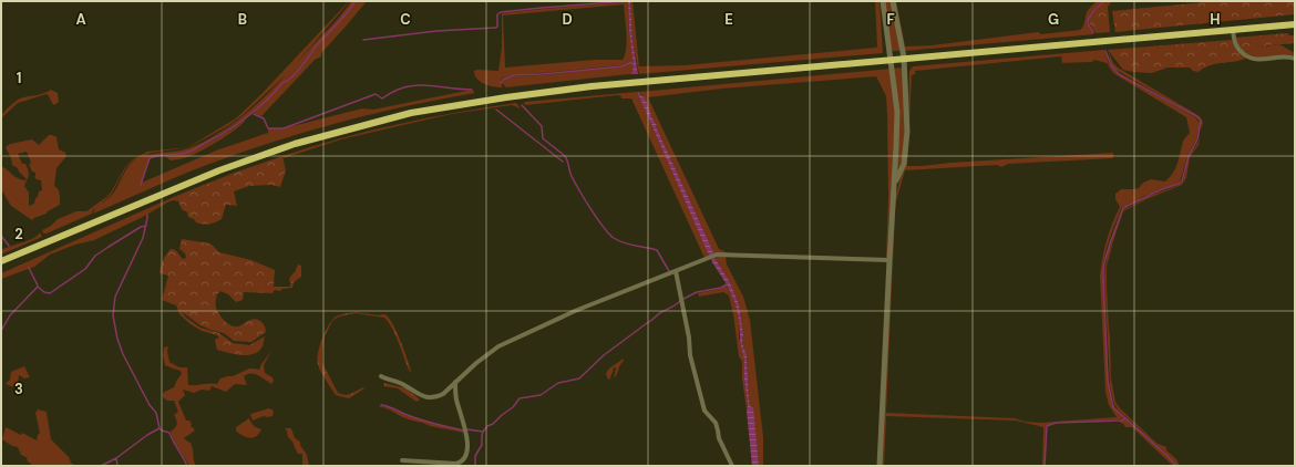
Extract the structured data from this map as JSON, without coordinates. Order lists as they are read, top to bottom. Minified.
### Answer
{"grid":{"columns":["A","B","C","D","E","F","G","H"],"rows":["1","2","3"]}}
